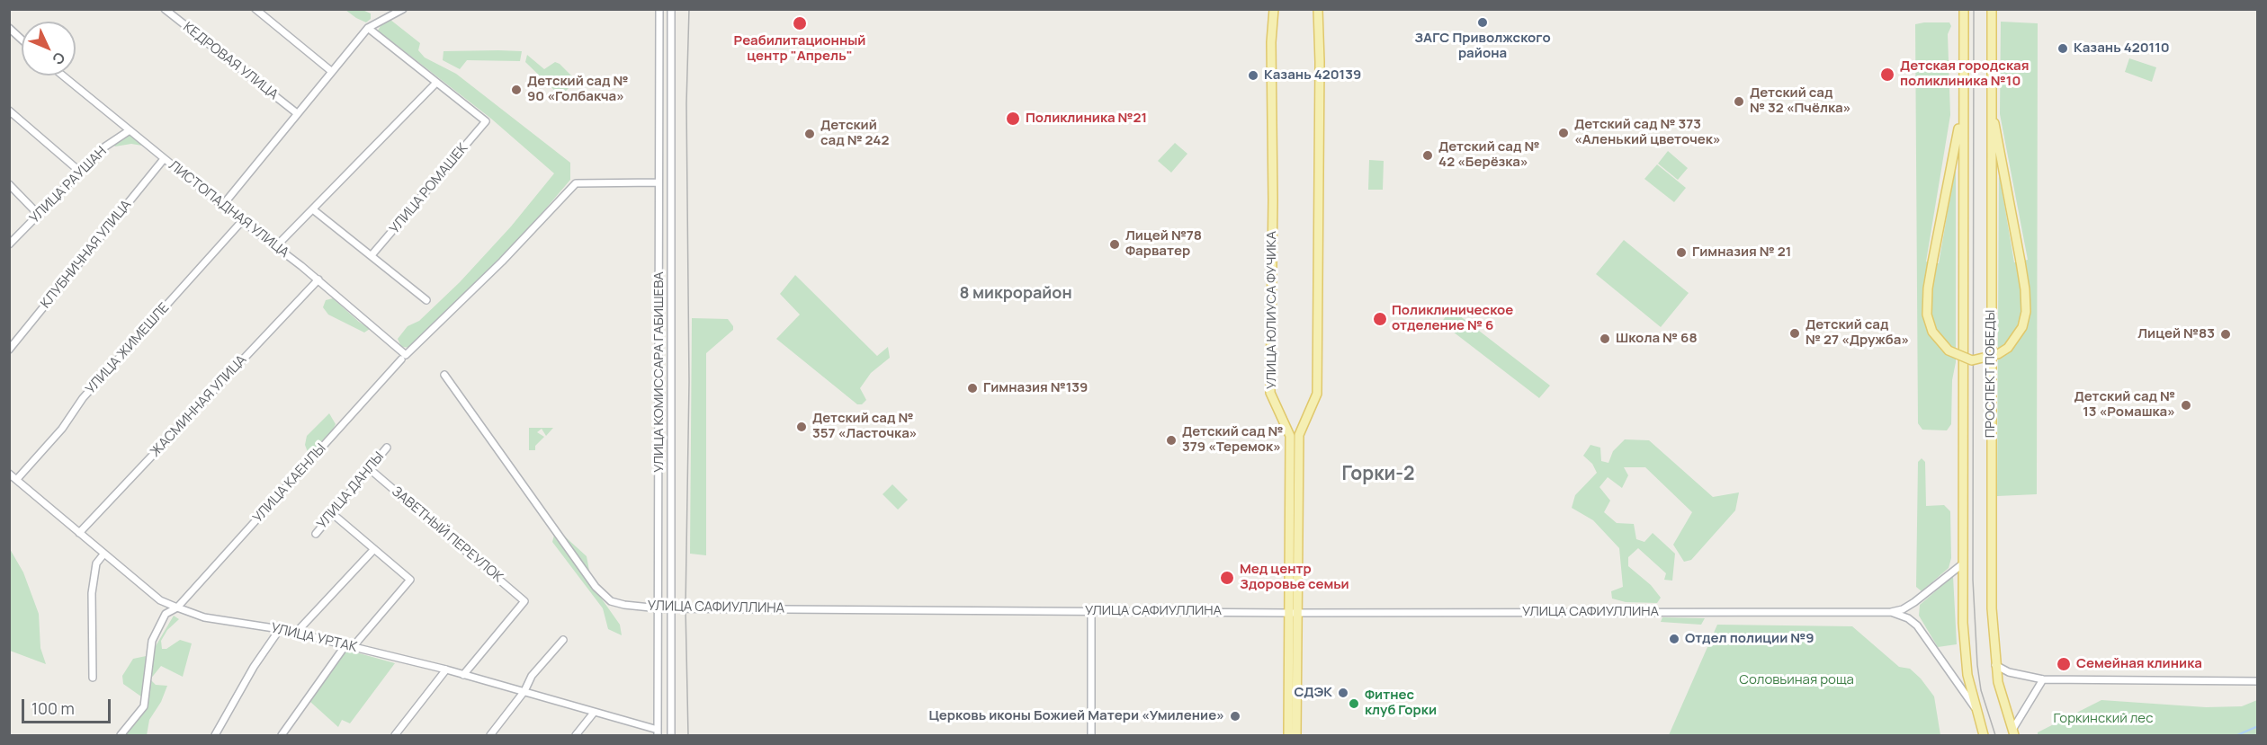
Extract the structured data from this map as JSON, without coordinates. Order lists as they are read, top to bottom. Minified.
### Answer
{"streets":{"main road":["УЛИЦА ЮЛИУСА ФУЧИКА","ПРОСПЕКТ ПОБЕДЫ"],"street":["КЕДРОВАЯ УЛИЦА","УЛИЦА РАУШАН","УЛИЦА РОМАШЕК","ЛИСТОПАДНАЯ УЛИЦА","КЛУБНИЧНАЯ УЛИЦА","УЛИЦА ЖИМЕШЛЕ","УЛИЦА КОМИССАРА ГАБИШЕВА","ЖАСМИННАЯ УЛИЦА","УЛИЦА КАЕНЛЫ","УЛИЦА ДАНЛЫ","ЗАВЕТНЫЙ ПЕРЕУЛОК","УЛИЦА САФИУЛЛИНА","УЛИЦА УРТАК"]},"crossings":[["УЛИЦА РАУШАН","ЛИСТОПАДНАЯ УЛИЦА"],["ЛИСТОПАДНАЯ УЛИЦА","КЛУБНИЧНАЯ УЛИЦА"],["ЛИСТОПАДНАЯ УЛИЦА","УЛИЦА ЖИМЕШЛЕ"],["ЛИСТОПАДНАЯ УЛИЦА","ЖАСМИННАЯ УЛИЦА"],["ЛИСТОПАДНАЯ УЛИЦА","УЛИЦА КАЕНЛЫ"],["УЛИЦА ЮЛИУСА ФУЧИКА","УЛИЦА САФИУЛЛИНА"],["УЛИЦА ЖИМЕШЛЕ","УЛИЦА УРТАК"],["УЛИЦА КОМИССАРА ГАБИШЕВА","УЛИЦА КАЕНЛЫ"],["УЛИЦА КОМИССАРА ГАБИШЕВА","УЛИЦА САФИУЛЛИНА"],["УЛИЦА КОМИССАРА ГАБИШЕВА","УЛИЦА УРТАК"],["ЖАСМИННАЯ УЛИЦА","УЛИЦА УРТАК"],["УЛИЦА КАЕНЛЫ","УЛИЦА УРТАК"],["УЛИЦА ДАНЛЫ","ЗАВЕТНЫЙ ПЕРЕУЛОК"],["ЗАВЕТНЫЙ ПЕРЕУЛОК","УЛИЦА УРТАК"]],"districts":["8 микрорайон","Горки-2"],"parks":["Соловьиная роща","Горкинский лес"],"places":["ЗАГС Приволжского района","Реабилитационный центр \"Апрель\"","Казань 420110","Детская городская поликлиника №10","Казань 420139","Детский сад № 90 «Голбакча»","Детский сад № 32 «Пчёлка»","Поликлиника №21","Детский сад № 373 «Аленький цветочек»","Детский сад № 242","Детский сад № 42 «Берёзка»","Лицей №78 Фарватер","Гимназия № 21","Поликлиническое отделение № 6","Детский сад № 27 «Дружба»","Лицей №83","Школа № 68","Гимназия №139","Детский сад № 13 «Ромашка»","Детский сад № 357 «Ласточка»","Детский сад № 379 «Теремок»","Мед центр Здоровье семьи","Отдел полиции №9","Семейная клиника","СДЭК","Фитнес клуб Горки","Церковь иконы Божией Матери «Умиление»"],"scale_bar":"100 m","north":"bottom right"}
